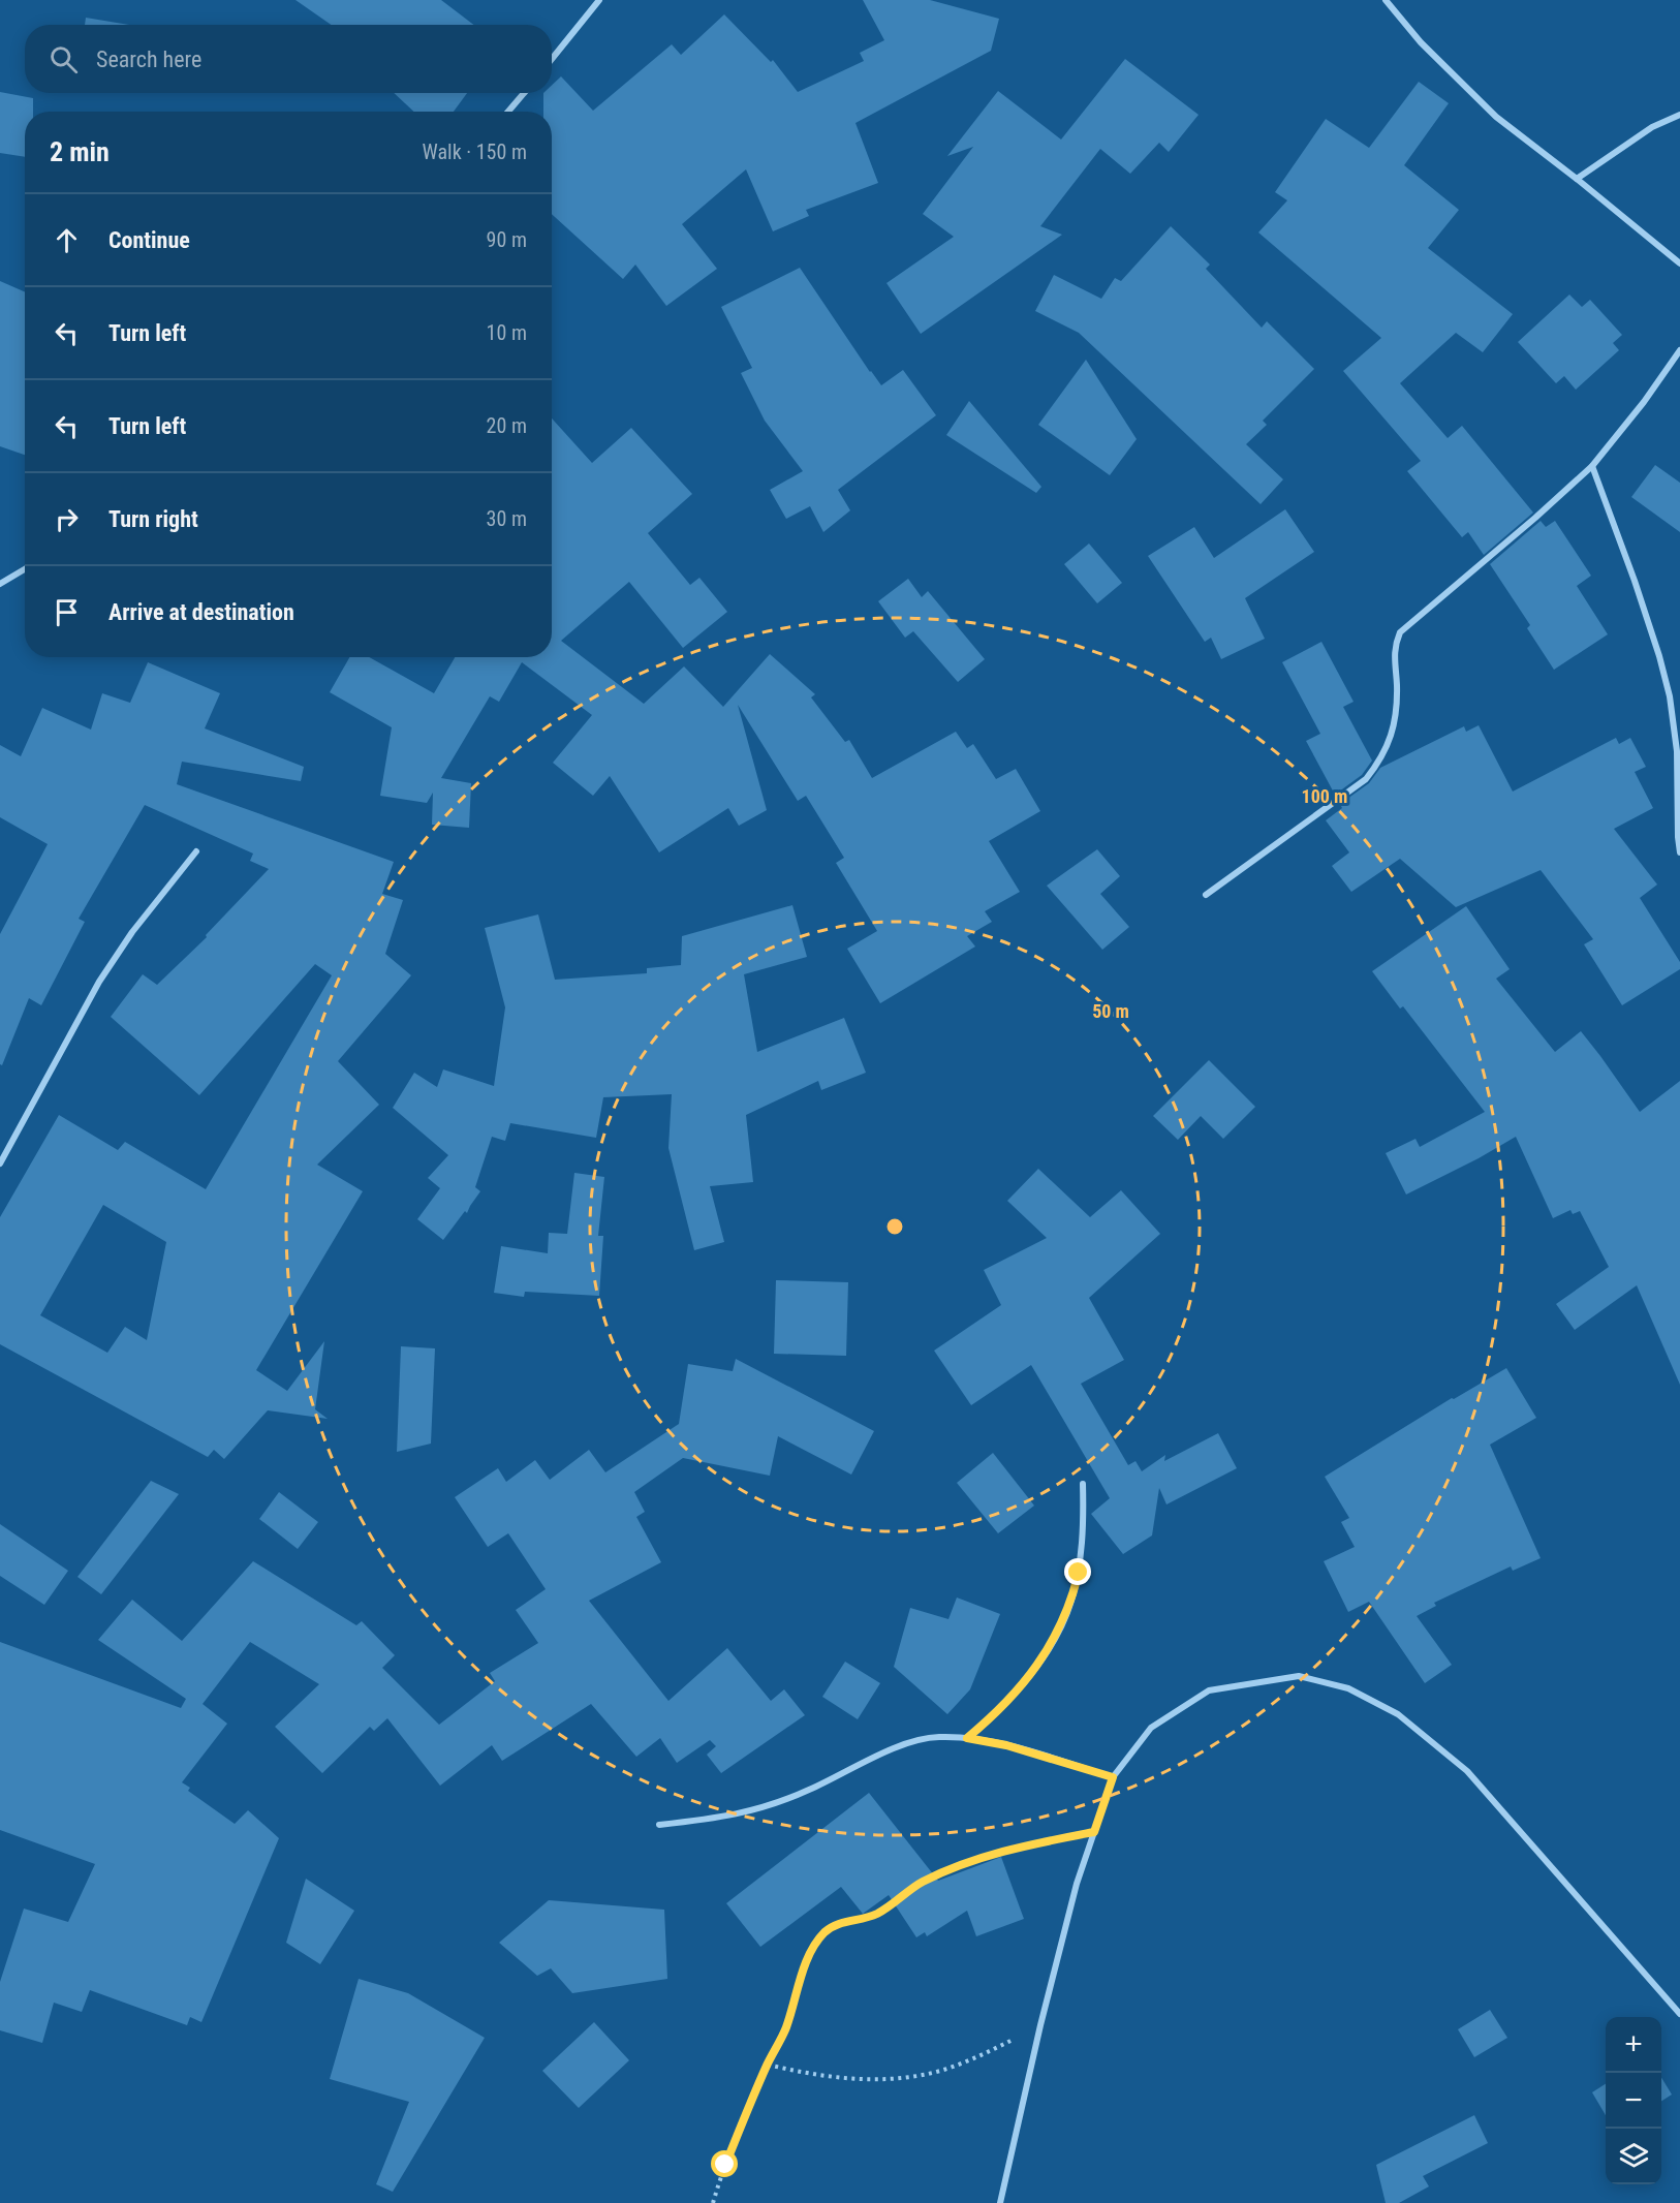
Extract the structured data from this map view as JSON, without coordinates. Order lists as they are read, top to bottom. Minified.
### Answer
{"page":{"search":"Search here","heading":["2 min","Walk · 150 m"],"list":[["Continue","90 m"],["Turn left","10 m"],["Turn left","20 m"],["Turn right","30 m"],"Arrive at destination"],"map_buttons":["+","−"]},"rings":["100 m","50 m"]}
